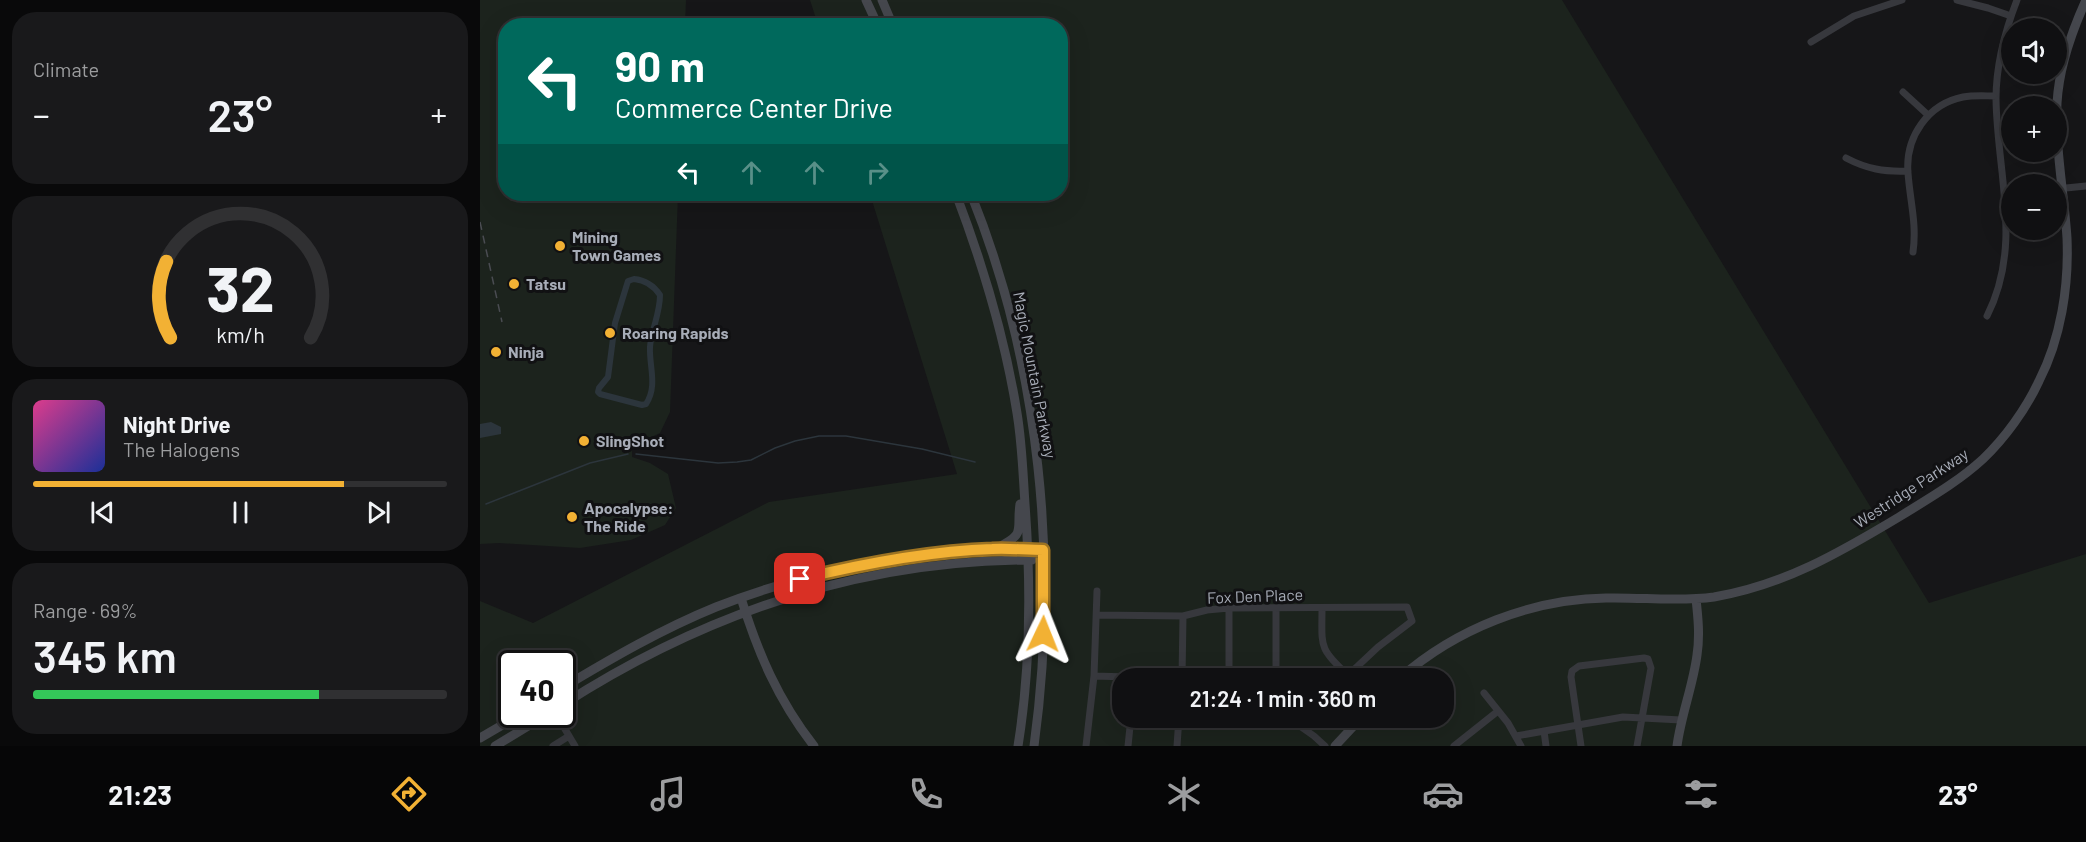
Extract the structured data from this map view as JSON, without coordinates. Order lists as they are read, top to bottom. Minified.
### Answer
{"streets":{"main road":["Magic Mountain Parkway","Westridge Parkway"],"street":["Fox Den Place"]},"places":["Mining Town Games","Tatsu","Roaring Rapids","Ninja","SlingShot","Apocalypse: The Ride"],"page":{"tile":["Climate",["Range · 69%","345 km"]],"map_buttons":["+","−"],"turn":["90 m","Commerce Center Drive"],"heat":["−","23°","+"],"song":["Night Drive","The Halogens"],"limit":"40","trip":"21:24 · 1 min · 360 m","tabs":["21:23","23°"],"gauge":["32","km/h"]}}
